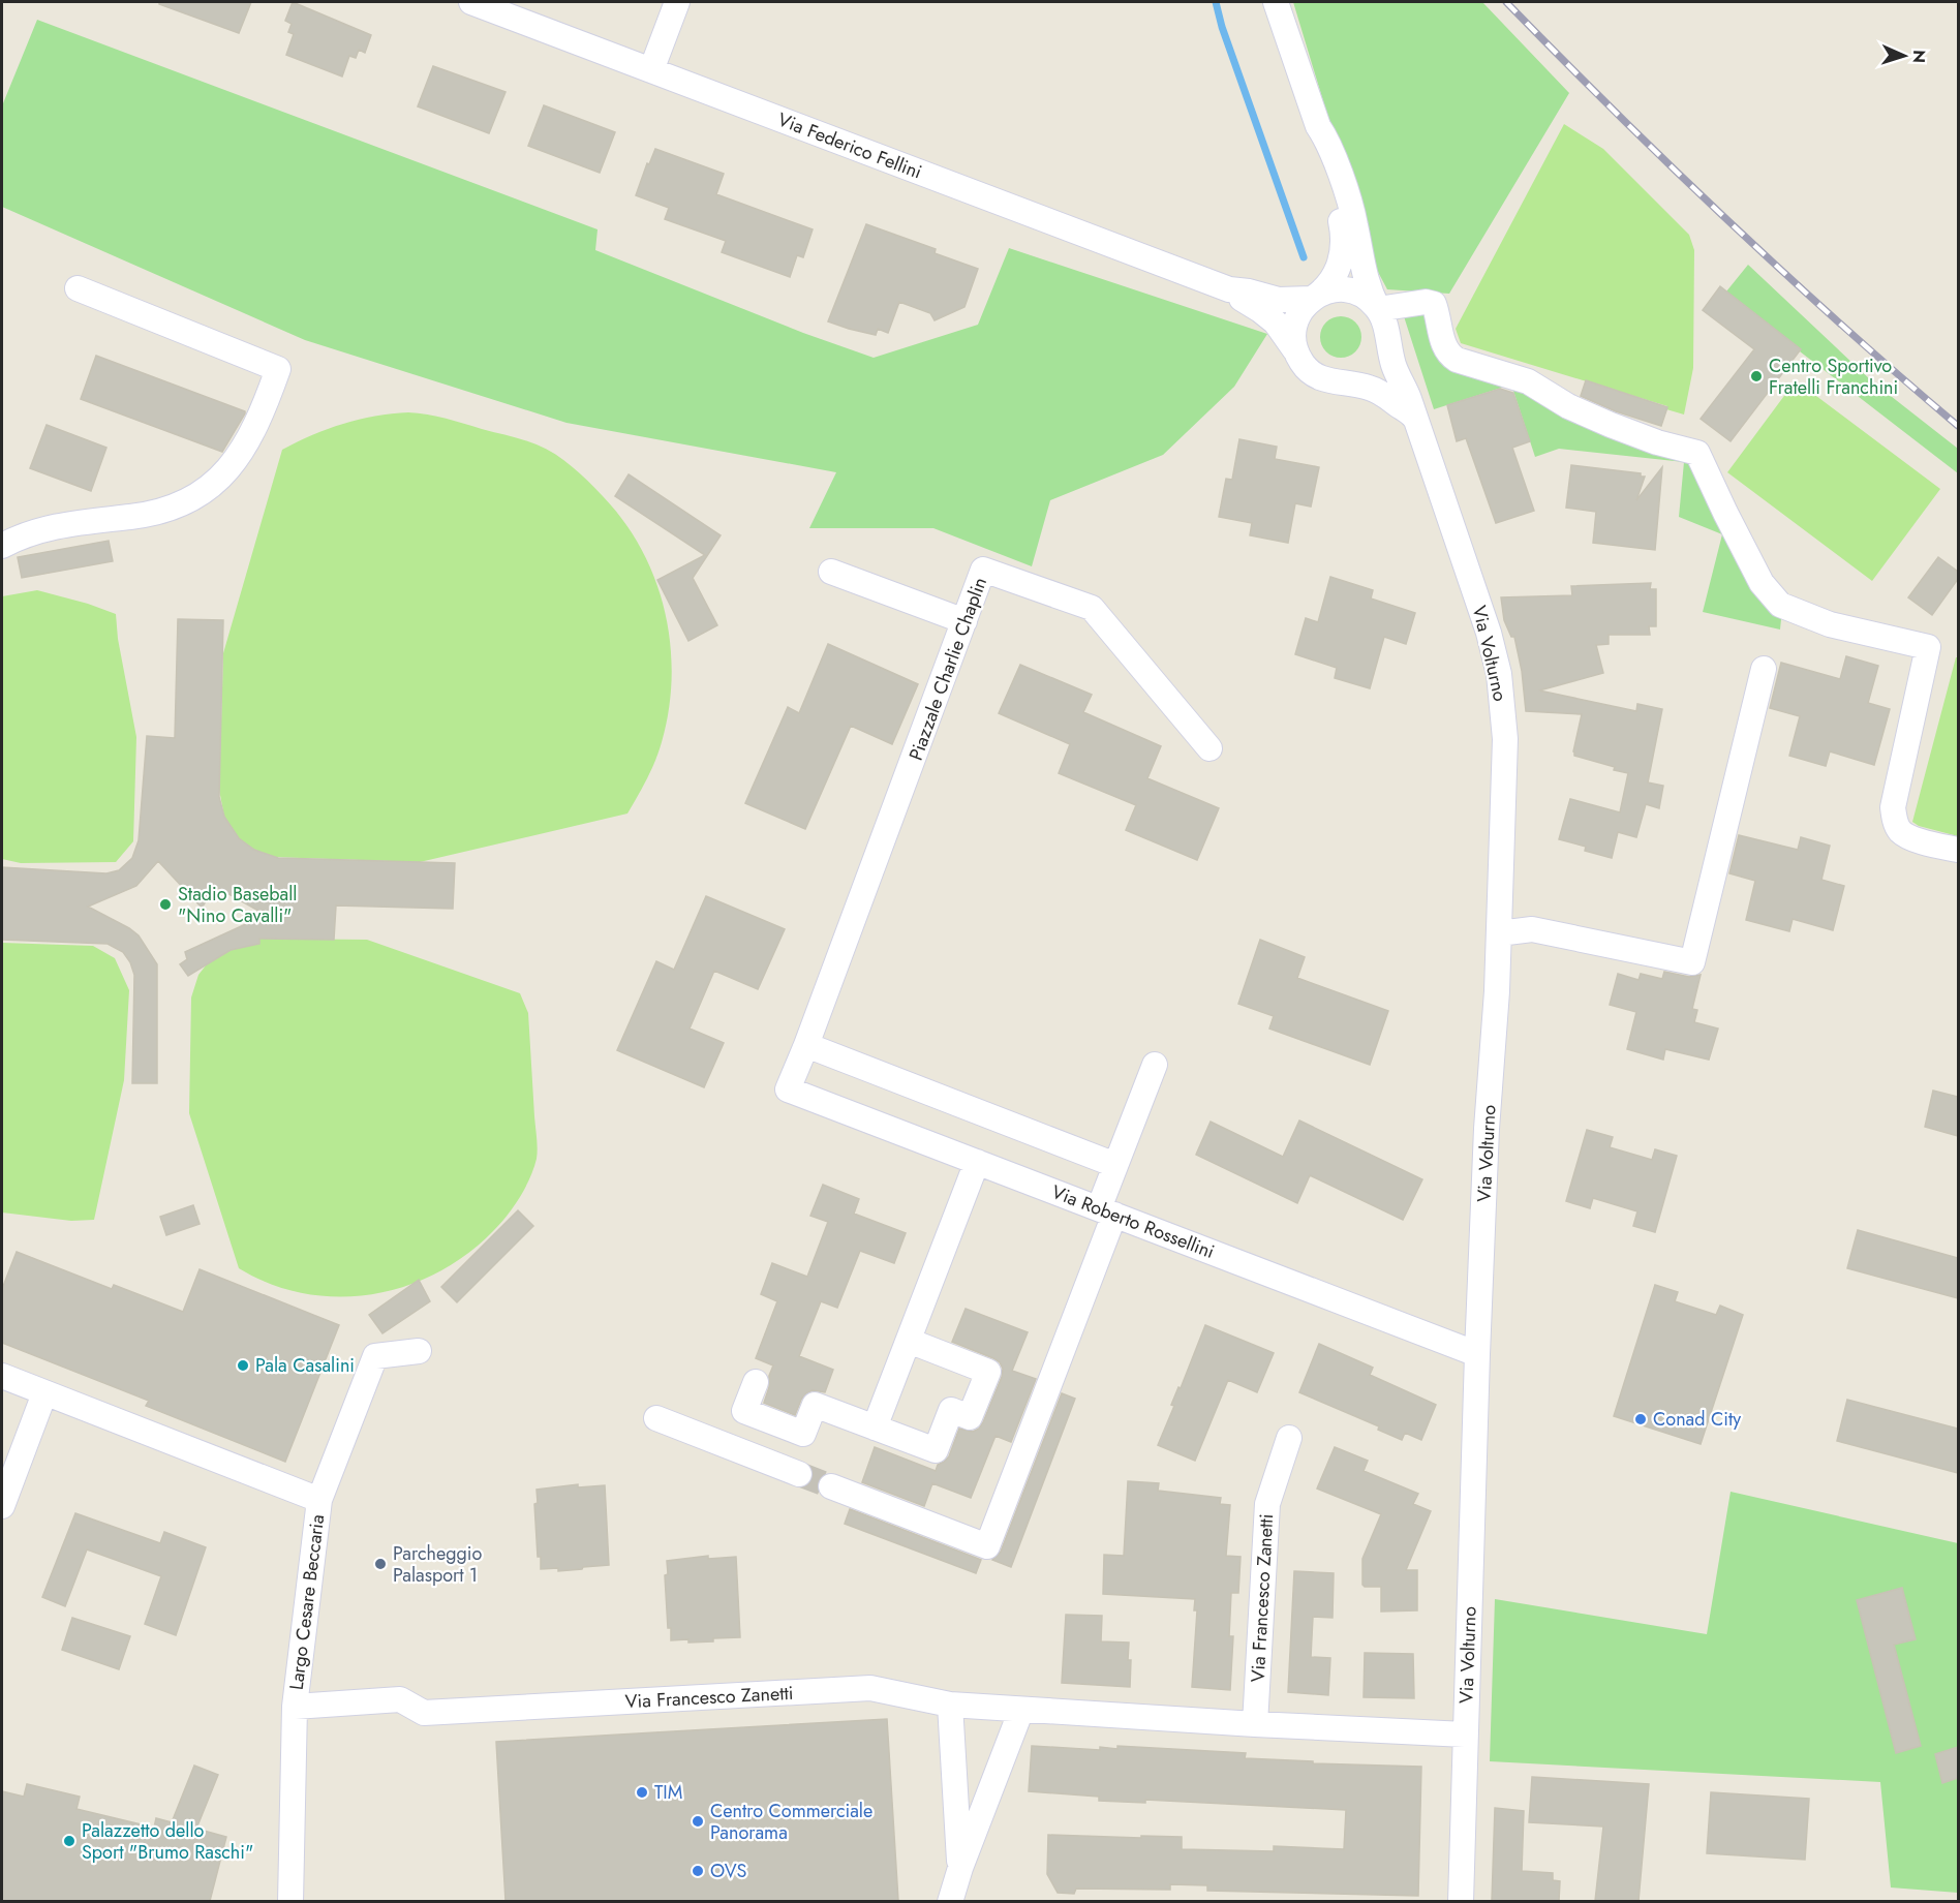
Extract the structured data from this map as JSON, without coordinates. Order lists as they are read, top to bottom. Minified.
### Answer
{"streets":{"street":["Via Federico Fellini","Via Volturno","Piazzale Charlie Chaplin","Via Roberto Rossellini","Via Francesco Zanetti","Largo Cesare Beccaria"]},"crossings":[["Via Federico Fellini","Via Volturno"],["Via Volturno","Via Roberto Rossellini"],["Via Volturno","Via Francesco Zanetti"],["Piazzale Charlie Chaplin","Via Roberto Rossellini"],["Via Francesco Zanetti","Largo Cesare Beccaria"]],"places":["Centro Sportivo Fratelli Franchini","Stadio Baseball \"Nino Cavalli\"","Pala Casalini","Conad City","Parcheggio Palasport 1","TIM","Centro Commerciale Panorama","Palazzetto dello Sport \"Brumo Raschi\"","OVS"],"north":"right"}
